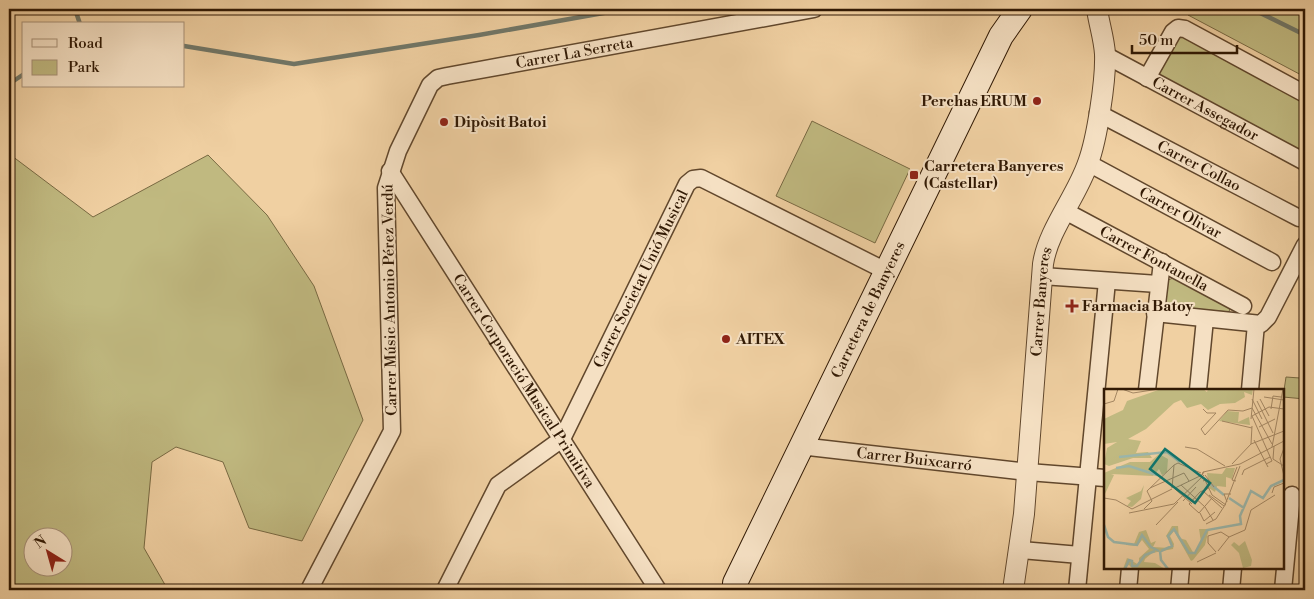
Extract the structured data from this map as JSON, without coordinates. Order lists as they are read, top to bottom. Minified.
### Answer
{"streets":{"main road":["Carretera de Banyeres"],"street":["Carrer La Serreta","Carrer Assegador","Carrer Collao","Carrer Olivar","Carrer Fontanella","Carrer Societat Unió Musical","Carrer Músic Antonio Pérez Verdú","Carrer Banyeres","Carrer Corporació Musical Primitiva","Carrer Buixcarró"]},"crossings":[["Carrer La Serreta","Carrer Músic Antonio Pérez Verdú"],["Carrer La Serreta","Carrer Corporació Musical Primitiva"],["Carrer Assegador","Carrer Banyeres"],["Carrer Collao","Carrer Banyeres"],["Carrer Olivar","Carrer Banyeres"],["Carrer Fontanella","Carrer Banyeres"],["Carrer Societat Unió Musical","Carretera de Banyeres"],["Carrer Societat Unió Musical","Carrer Corporació Musical Primitiva"],["Carrer Músic Antonio Pérez Verdú","Carrer Corporació Musical Primitiva"],["Carrer Banyeres","Carrer Buixcarró"],["Carretera de Banyeres","Carrer Buixcarró"]],"places":{"other":["Perchas ERUM","Dipòsit Batoi","AITEX"],"transit":["Carretera Banyeres (Castellar)"],"health":["Farmacia Batoy"]},"legend":["Road","Park"],"scale_bar":"50 m","north":"top left"}
